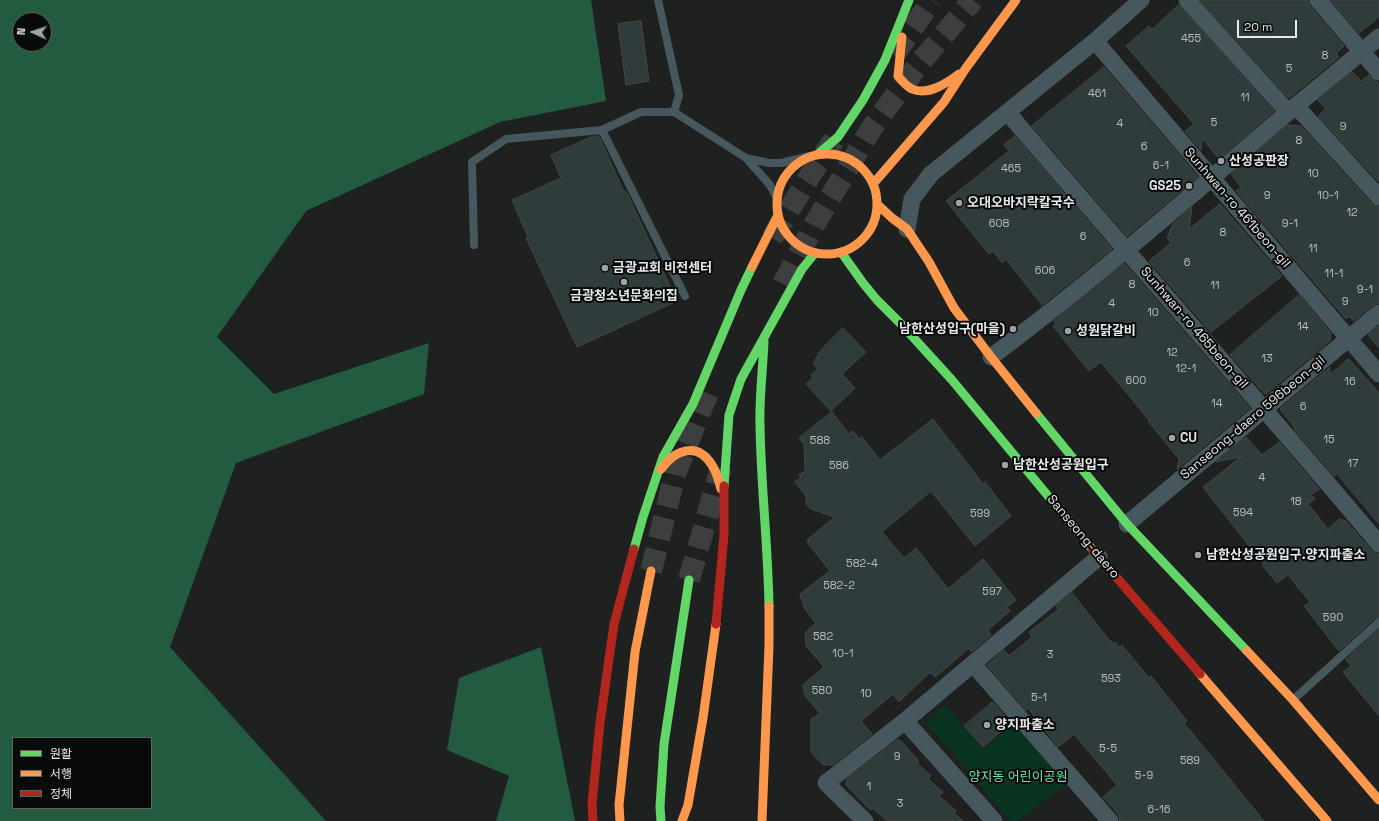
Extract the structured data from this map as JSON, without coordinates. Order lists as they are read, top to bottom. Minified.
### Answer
{"streets":{"main road":["Sanseong-daero"],"street":["Sunhwan-ro 461beon-gil","Sunhwan-ro 465beon-gil","Sanseong-daero 596beon-gil"]},"crossings":[["Sunhwan-ro 461beon-gil","Sanseong-daero 596beon-gil"],["Sunhwan-ro 465beon-gil","Sanseong-daero 596beon-gil"]],"parks":["양지동 어린이공원"],"places":["산성공판장","GS25","오대오바지락칼국수","금광교회 비전센터","금광청소년문화의집","남한산성입구(마을)","성원닭갈비","CU","남한산성공원입구","남한산성공원입구.양지파출소","양지파출소"],"house_numbers":["455","8","5","461","11","5","4","9","8","6","6-1","465","10","9","10-1","12","608","9-1","8","6","11","6","606","11-1","8","11","9-1","9","4","10","14","12","13","12-1","600","16","14","6","15","588","17","586","4","18","594","599","582-4","582-2","597","590","582","10-1","3","593","580","10","5-1","5-5","9","589","5-9","1","3","6-16"],"legend":["원활","서행","정체"],"scale_bar":"20 m","north":"left"}
